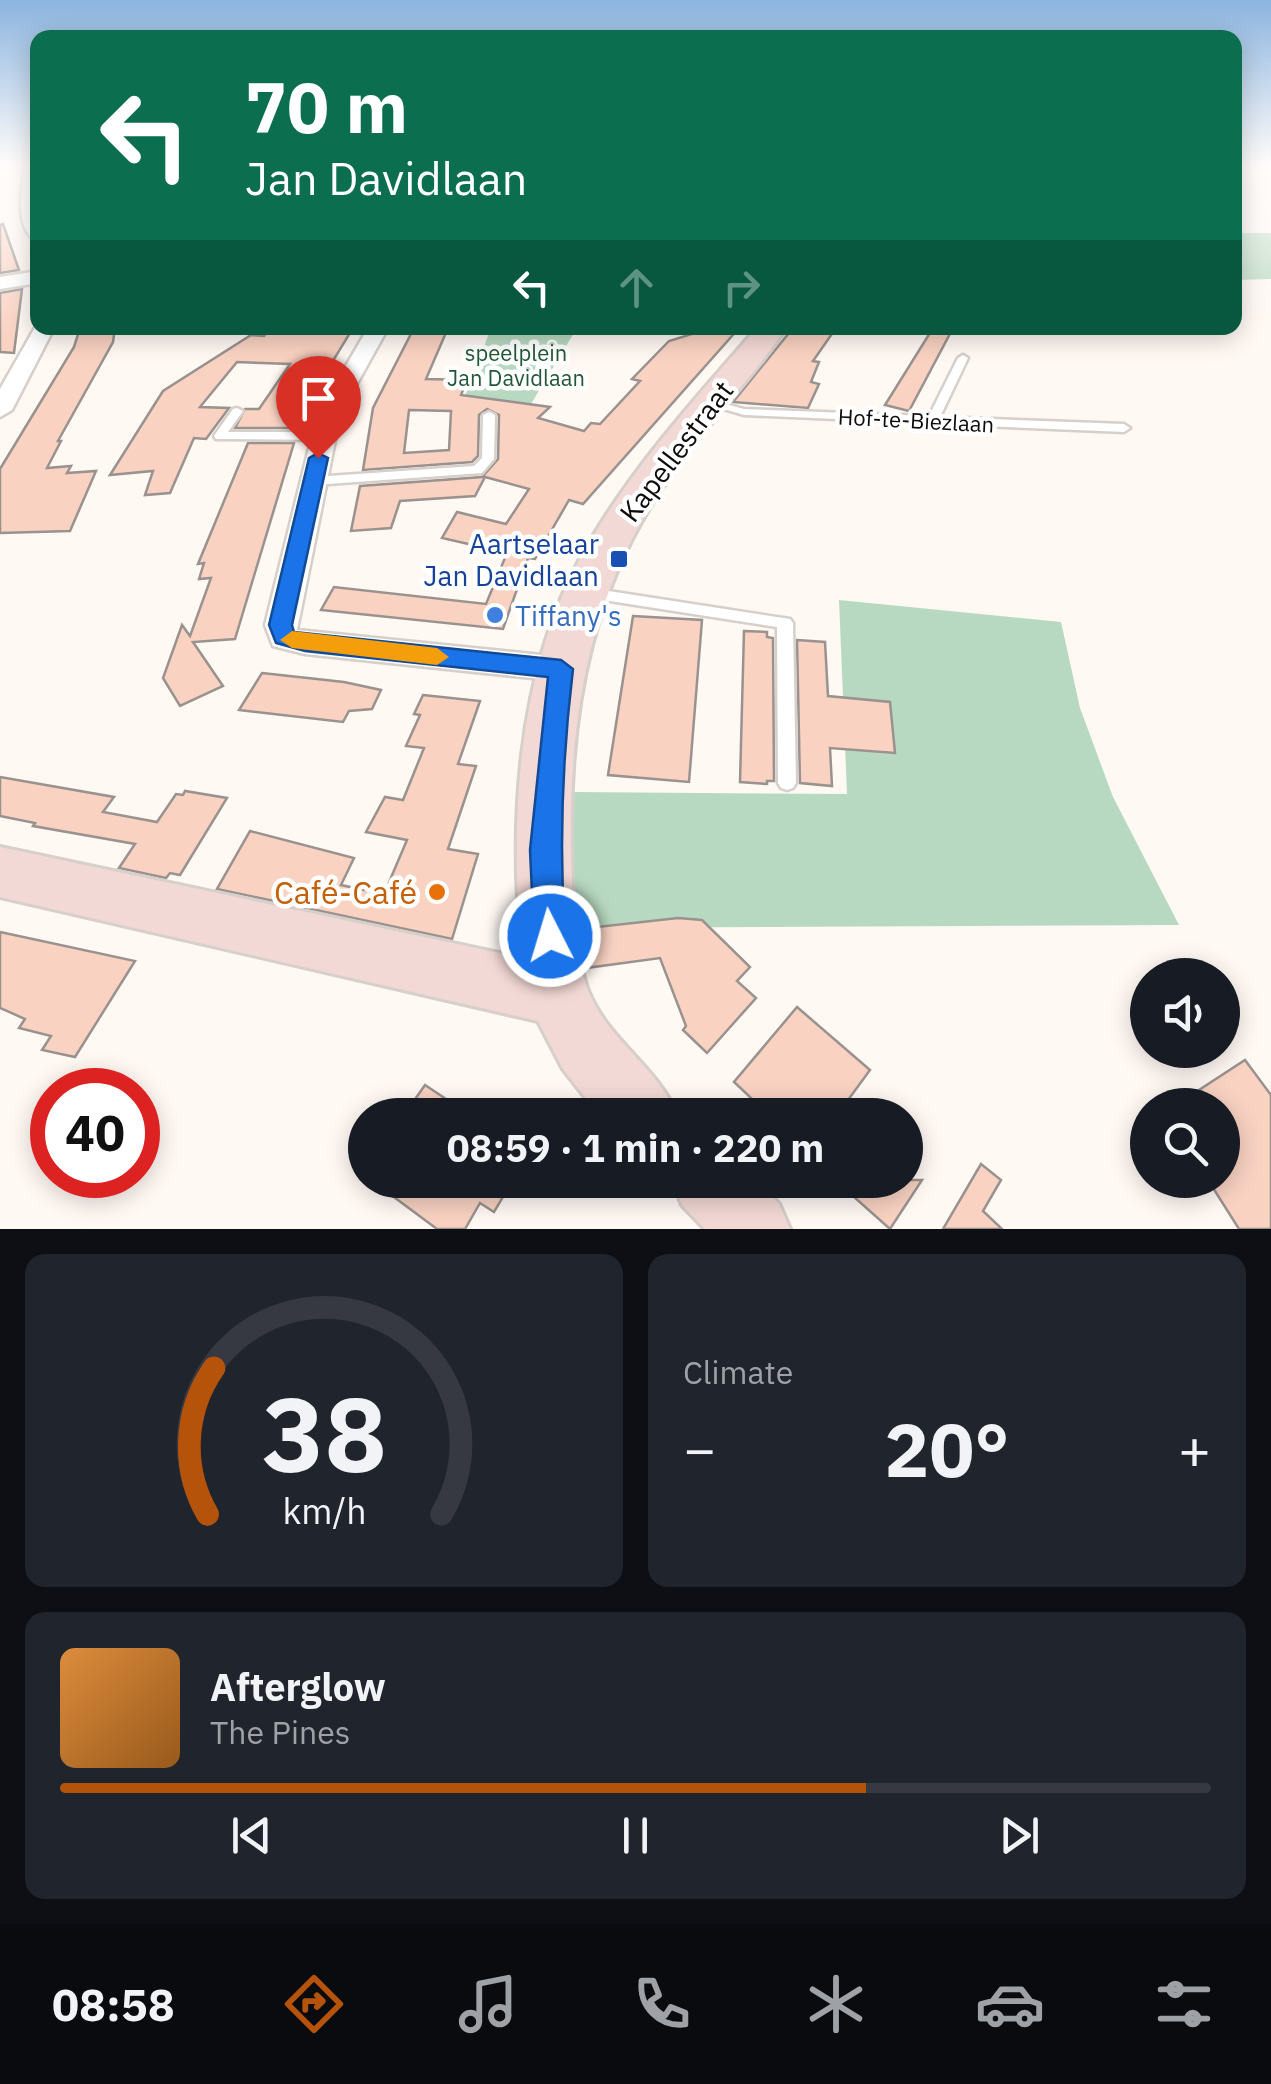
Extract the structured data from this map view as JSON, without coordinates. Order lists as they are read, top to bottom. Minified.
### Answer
{"streets":{"street":["Kapellestraat"],"lane":["Hof-te-Biezlaan"]},"crossings":[["Hof-te-Biezlaan","Kapellestraat"]],"parks":["speelplein Jan Davidlaan"],"places":{"transit":["Aartselaar Jan Davidlaan"],"other":["Tiffany's","Café-Café"]},"page":{"turn":["70 m","Jan Davidlaan"],"limit":"40","trip":"08:59 · 1 min · 220 m","tile":"Climate","heat":["−","20°","+"],"song":["Afterglow","The Pines"],"tabs":"08:58","gauge":["38","km/h"]}}
